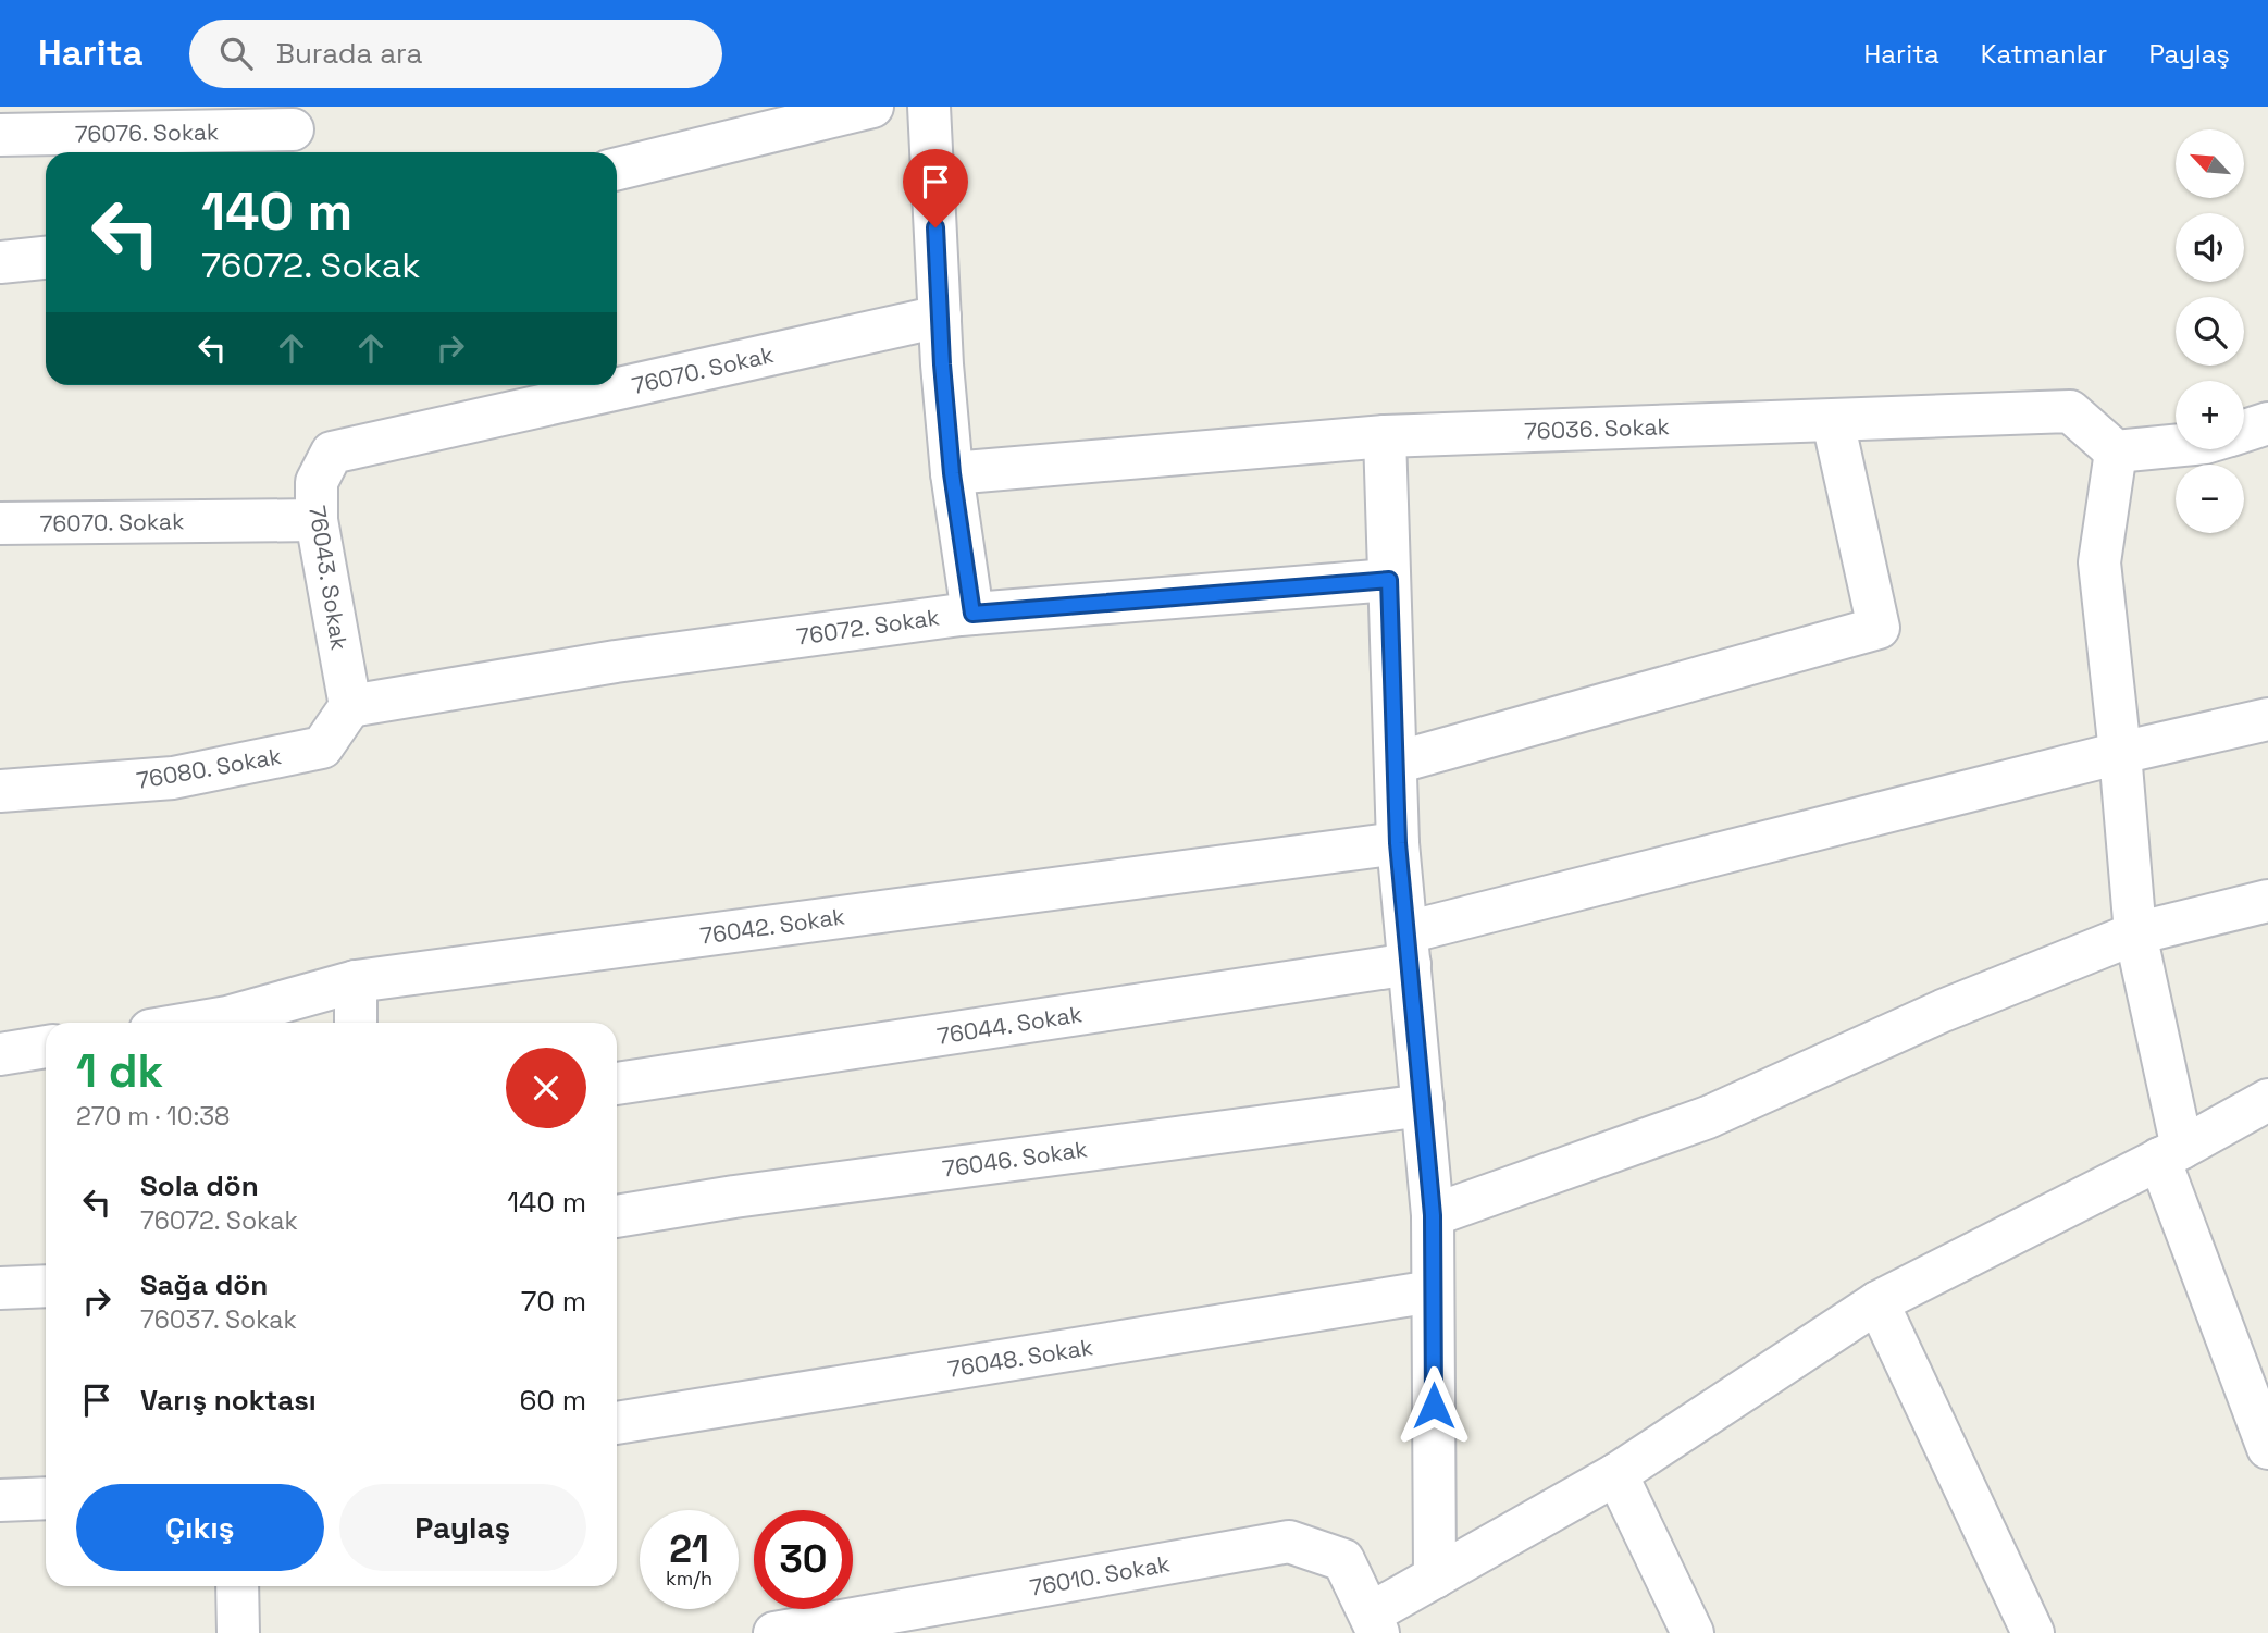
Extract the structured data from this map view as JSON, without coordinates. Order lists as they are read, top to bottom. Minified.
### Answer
{"streets":{"street":["76076. Sokak","76070. Sokak","76036. Sokak","76043. Sokak","76072. Sokak","76080. Sokak","76042. Sokak","76044. Sokak","76046. Sokak","76048. Sokak","76010. Sokak"]},"crossings":[["76070. Sokak","76043. Sokak"],["76043. Sokak","76072. Sokak"],["76043. Sokak","76080. Sokak"],["76072. Sokak","76080. Sokak"]],"north":"top left","page":{"header":"Harita","search":"Burada ara","nav":["Harita","Katmanlar","Paylaş"],"map_buttons":["+","−"],"turn":["140 m","76072. Sokak"],"heading":["1 dk","270 m · 10:38"],"list":[{"name":"Sola dön","note":"76072. Sokak","value":"140 m"},{"name":"Sağa dön","note":"76037. Sokak","value":"70 m"},{"name":"Varış noktası","value":"60 m"}],"buttons":["Çıkış","Paylaş"],"speed":"21 km/h","limit":"30"}}
